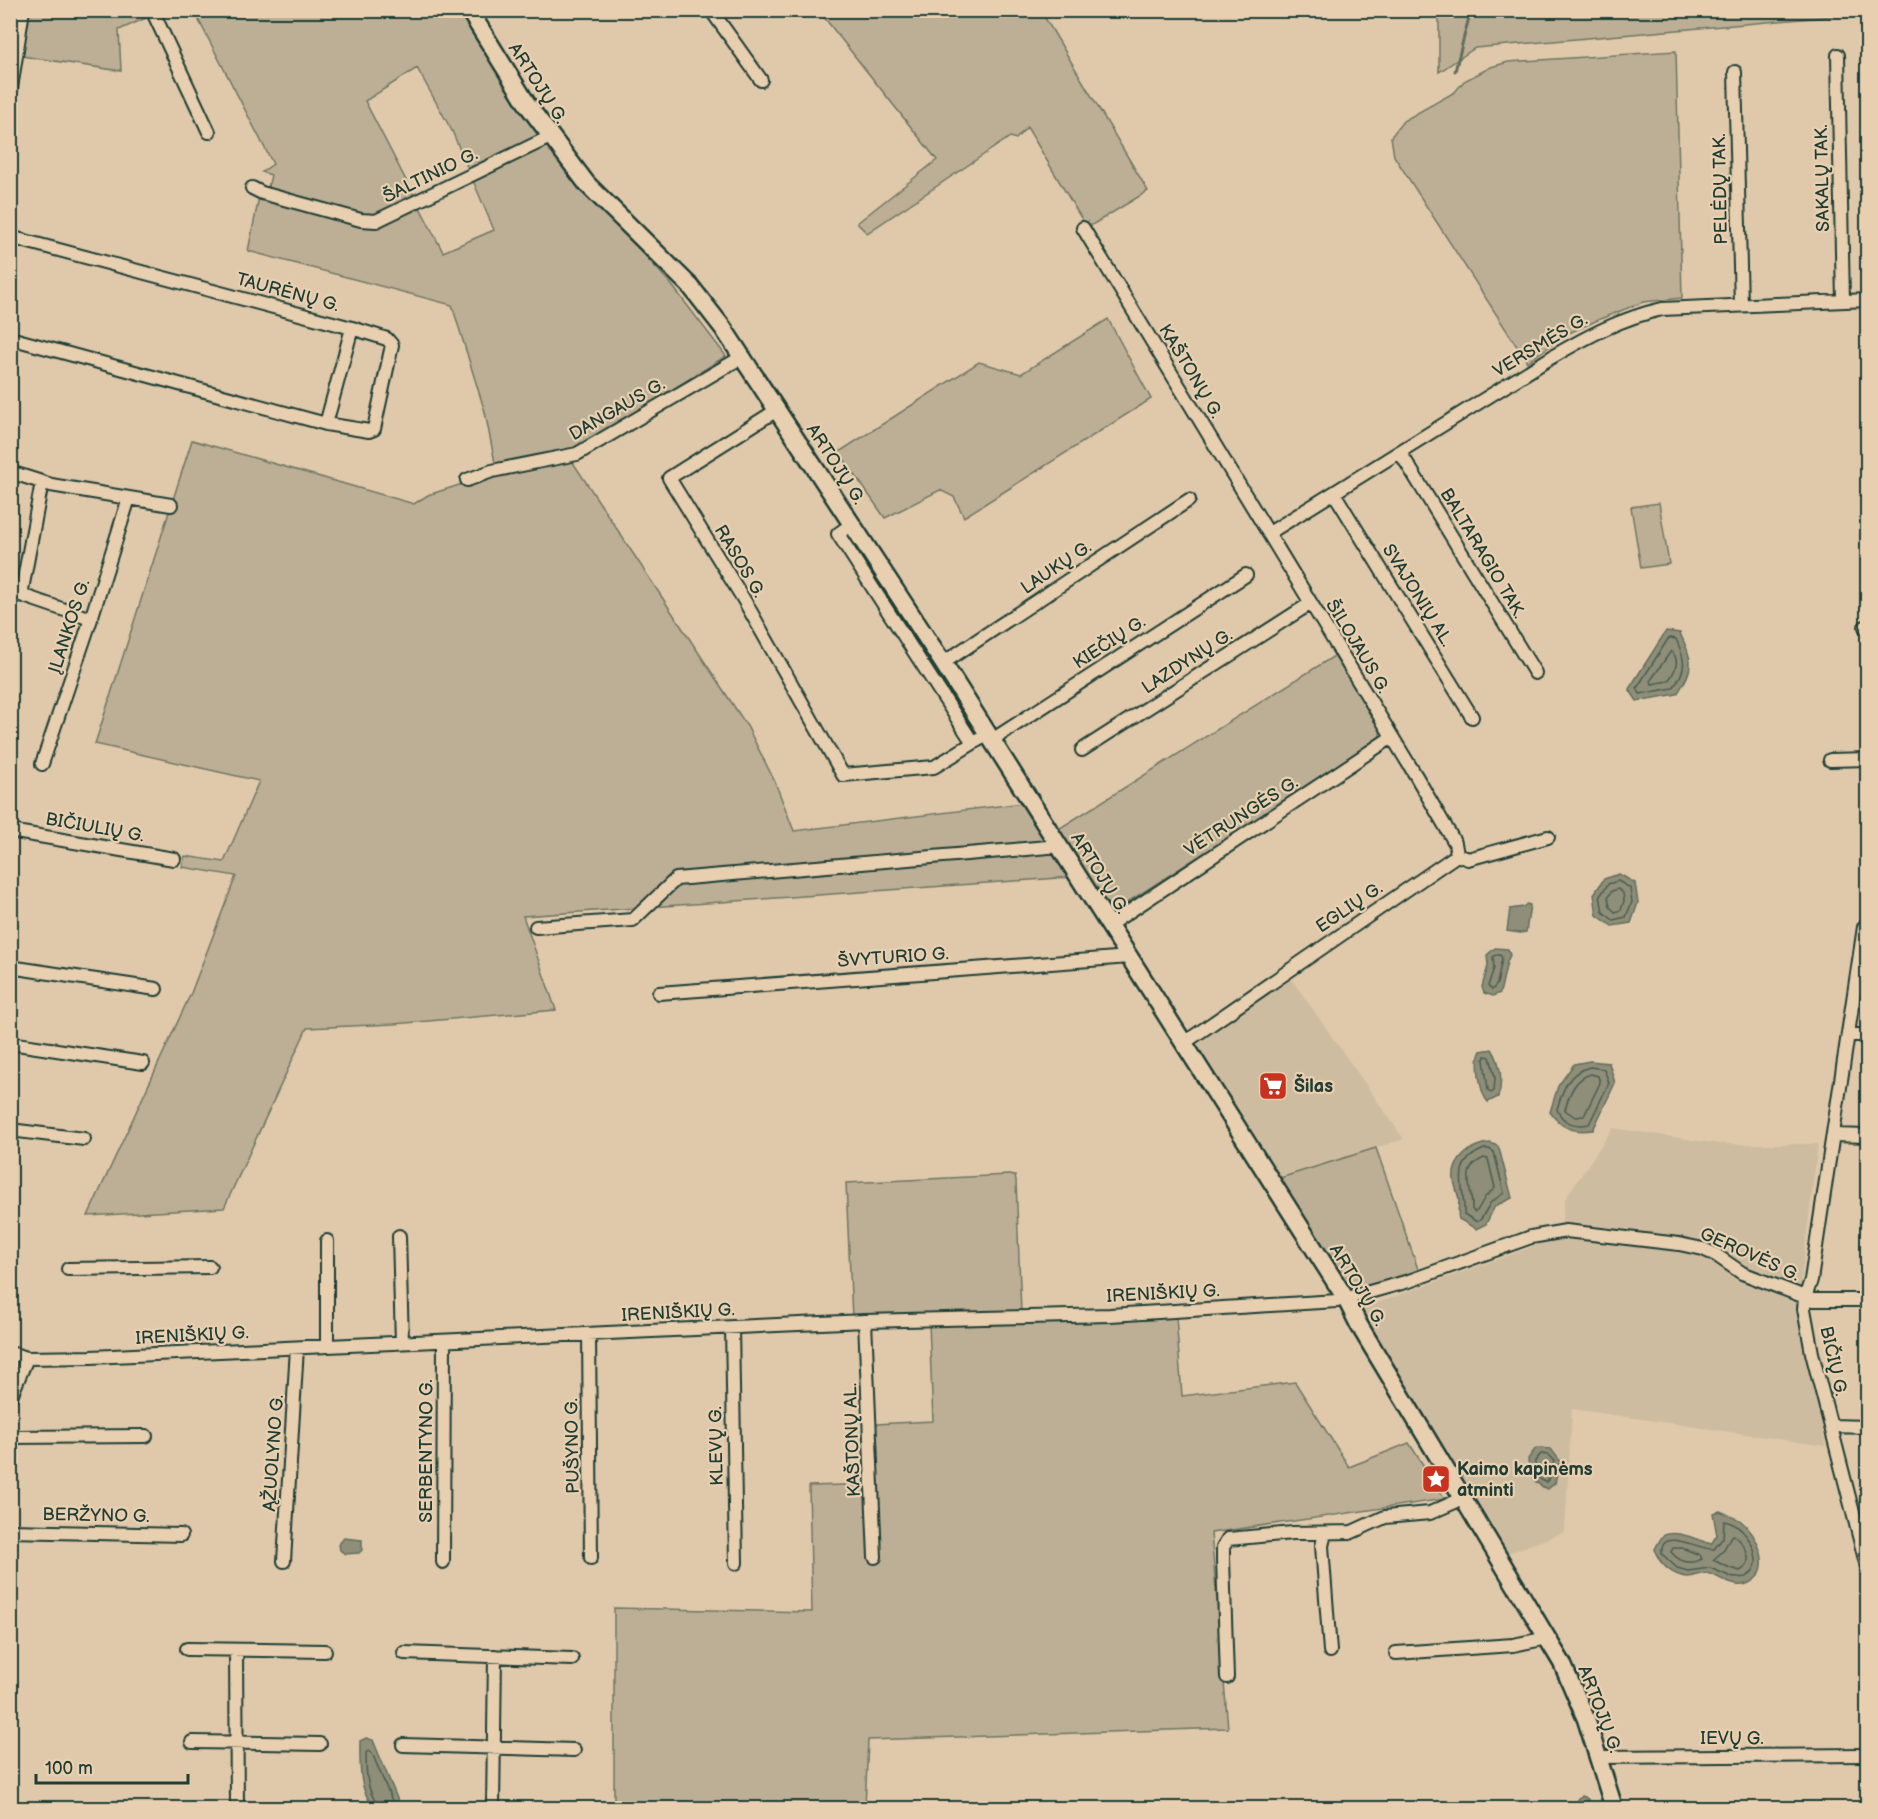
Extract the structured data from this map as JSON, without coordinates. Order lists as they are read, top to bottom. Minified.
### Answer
{"streets":{"main road":["ARTOJŲ G."],"street":["ŠALTINIO G.","SAKALŲ TAK.","PELĖDŲ TAK.","TAURĖNŲ G.","VERSMĖS G.","KAŠTONŲ G.","DANGAUS G.","BALTARAGIO TAK.","RASOS G.","LAUKŲ G.","SVAJONIŲ AL.","ĮLANKOS G.","KIEČIŲ G.","ŠILOJAUS G.","LAZDYNŲ G.","VĖTRUNGĖS G.","BIČIULIŲ G.","EGLIŲ G.","ŠVYTURIO G.","GEROVĖS G.","IRENIŠKIŲ G.","BIČIŲ G.","KAŠTONŲ AL.","PUŠYNO G.","KLEVŲ G.","SERBENTYNO G.","ĄŽUOLYNO G.","BERŽYNO G.","IEVŲ G."]},"crossings":[["ARTOJŲ G.","ŠALTINIO G."],["ARTOJŲ G.","DANGAUS G."],["ARTOJŲ G.","RASOS G."],["ARTOJŲ G.","LAUKŲ G."],["ARTOJŲ G.","KIEČIŲ G."],["ARTOJŲ G.","VĖTRUNGĖS G."],["ARTOJŲ G.","EGLIŲ G."],["ARTOJŲ G.","ŠVYTURIO G."],["ARTOJŲ G.","GEROVĖS G."],["ARTOJŲ G.","IRENIŠKIŲ G."],["ARTOJŲ G.","IEVŲ G."],["SAKALŲ TAK.","VERSMĖS G."],["PELĖDŲ TAK.","VERSMĖS G."],["VERSMĖS G.","KAŠTONŲ G."],["VERSMĖS G.","BALTARAGIO TAK."],["VERSMĖS G.","SVAJONIŲ AL."],["VERSMĖS G.","ŠILOJAUS G."],["KAŠTONŲ G.","ŠILOJAUS G."],["RASOS G.","KIEČIŲ G."],["ŠILOJAUS G.","LAZDYNŲ G."],["ŠILOJAUS G.","VĖTRUNGĖS G."],["ŠILOJAUS G.","EGLIŲ G."],["GEROVĖS G.","IRENIŠKIŲ G."],["GEROVĖS G.","BIČIŲ G."],["IRENIŠKIŲ G.","KAŠTONŲ AL."],["IRENIŠKIŲ G.","PUŠYNO G."],["IRENIŠKIŲ G.","KLEVŲ G."],["IRENIŠKIŲ G.","SERBENTYNO G."],["IRENIŠKIŲ G.","ĄŽUOLYNO G."]],"places":{"supermarket":["Šilas"],"place":["Kaimo kapinėms atminti"]},"scale_bar":"100 m"}
